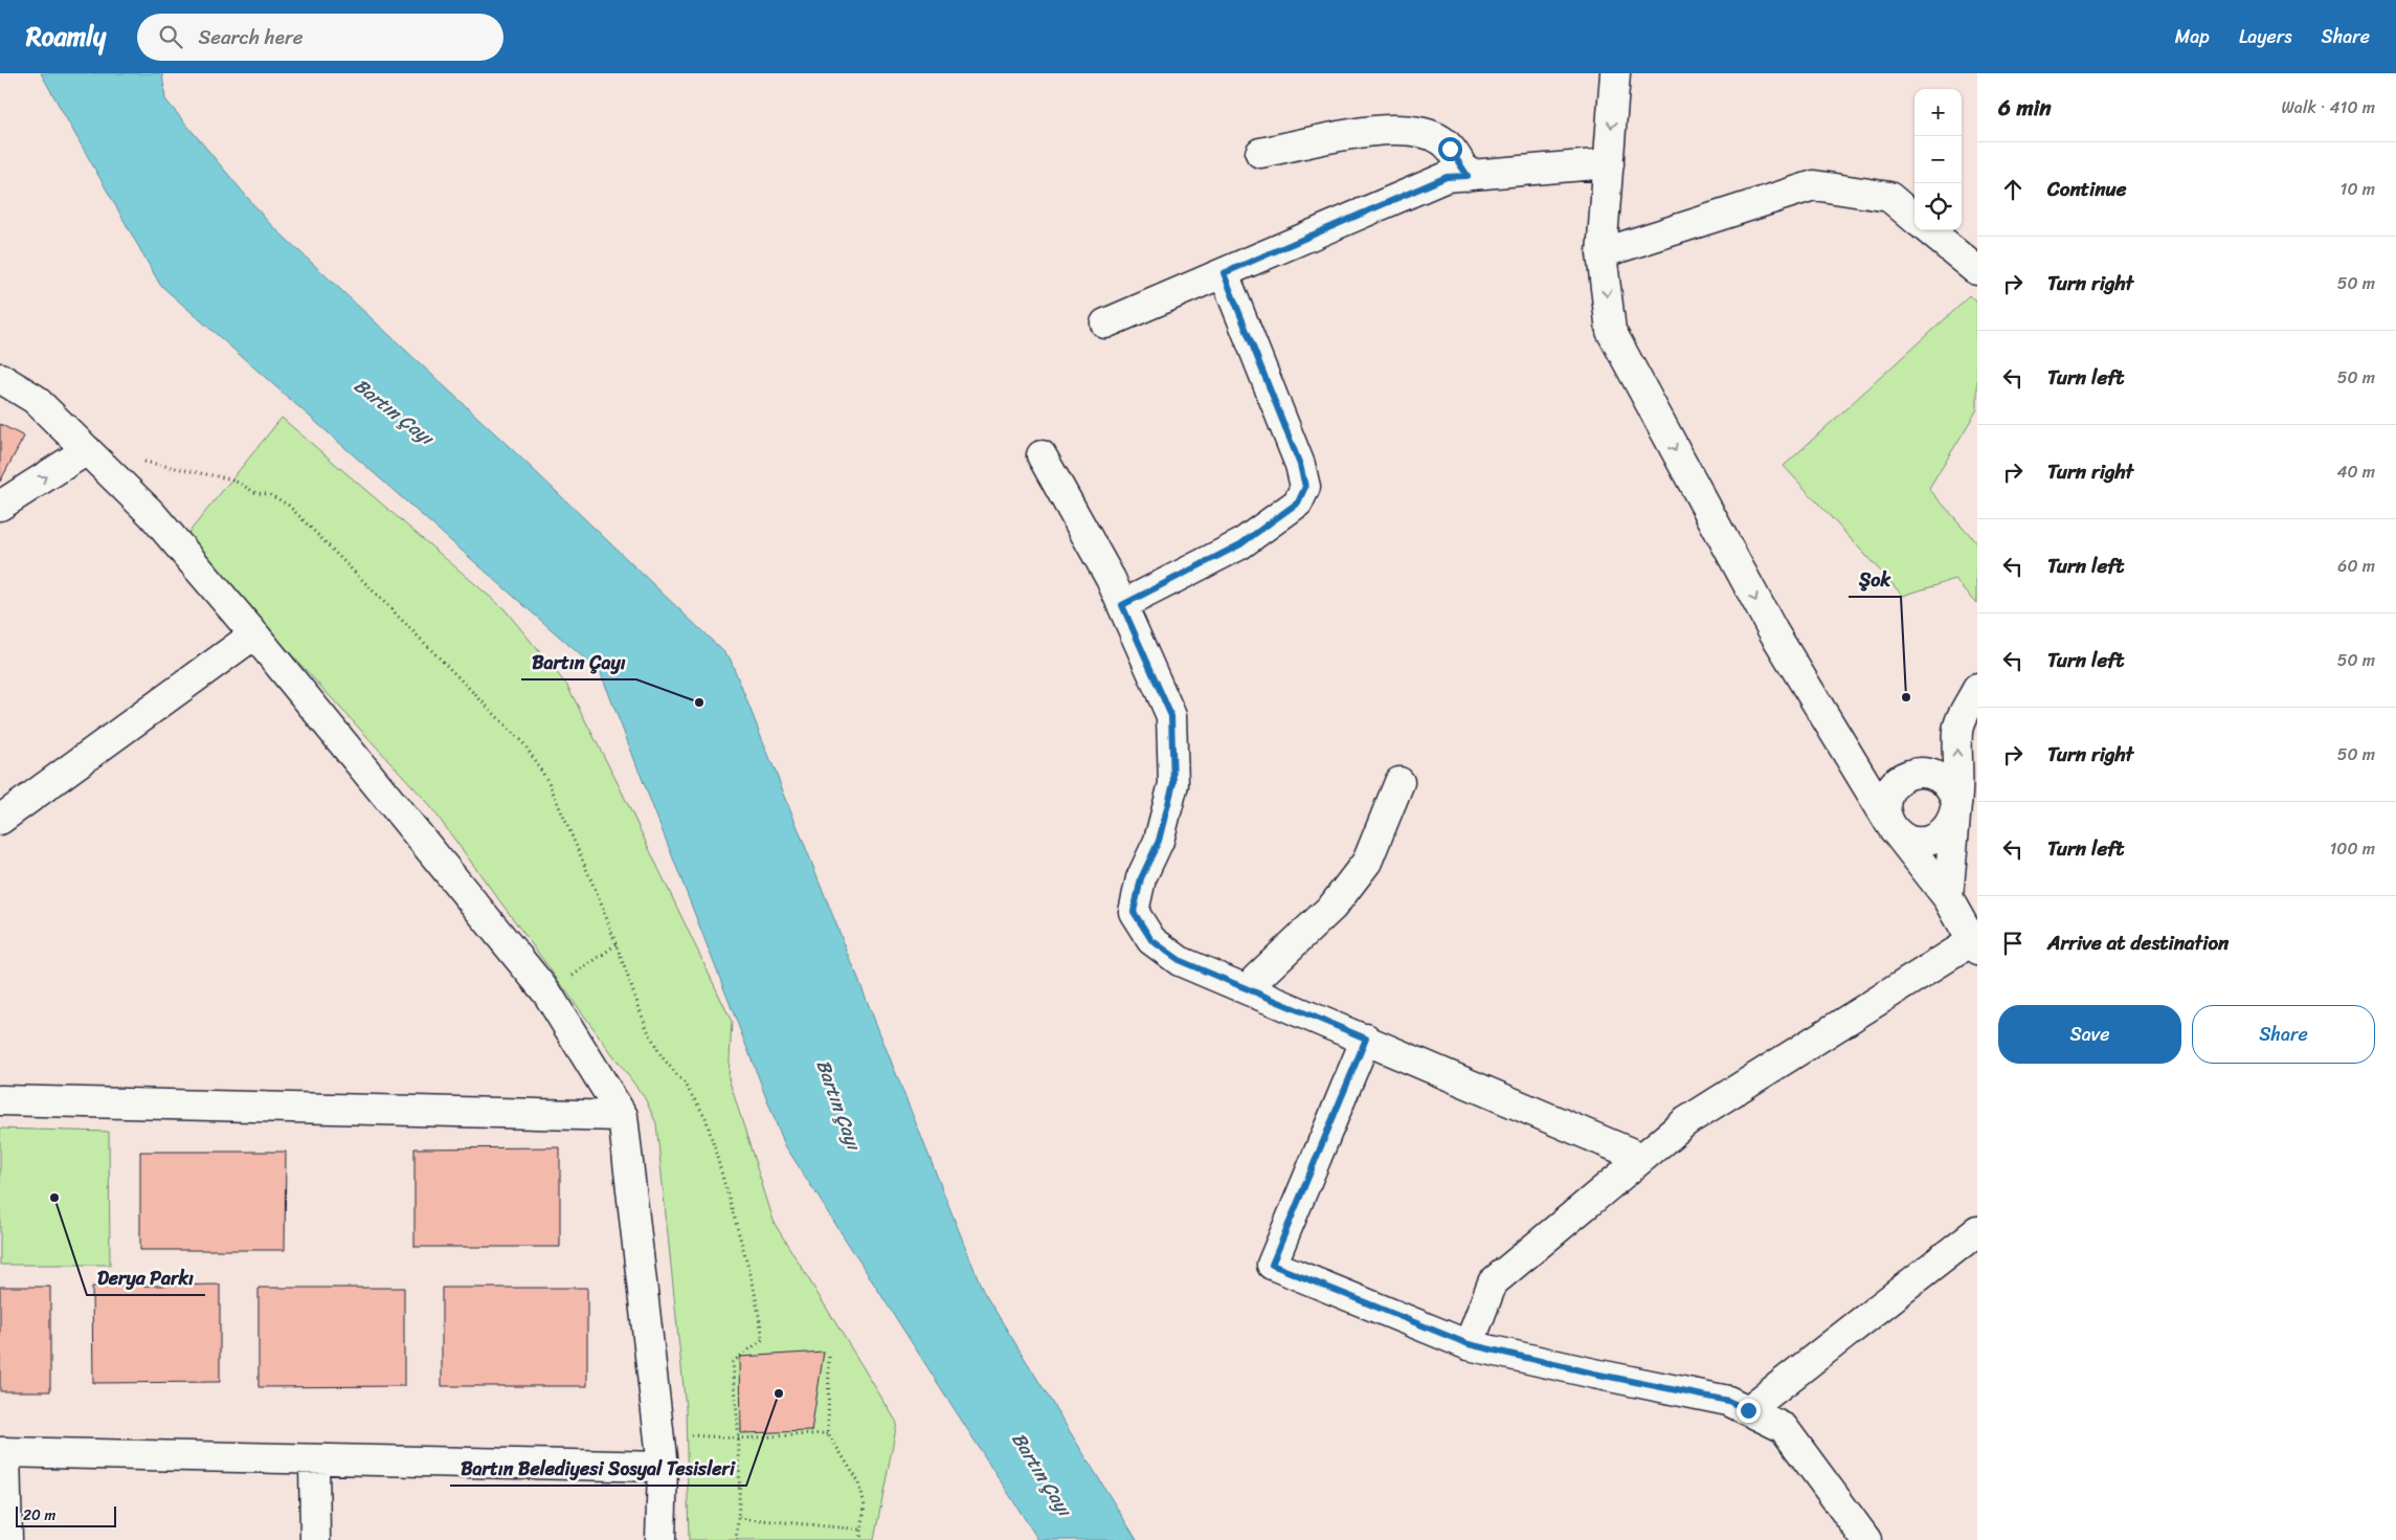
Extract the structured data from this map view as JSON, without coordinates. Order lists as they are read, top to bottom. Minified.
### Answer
{"water":["Bartın Çayı"],"places":["Şok","Bartın Çayı","Derya Parkı","Bartın Belediyesi Sosyal Tesisleri"],"scale_bar":"20 m","page":{"header":"Roamly","search":"Search here","nav":["Map","Layers","Share"],"heading":["6 min","Walk · 410 m"],"map_buttons":["+","−"],"list":[["Continue","10 m"],["Turn right","50 m"],["Turn left","50 m"],["Turn right","40 m"],["Turn left","60 m"],["Turn left","50 m"],["Turn right","50 m"],["Turn left","100 m"],"Arrive at destination"],"buttons":["Save","Share"],"scale":"20 m"}}
